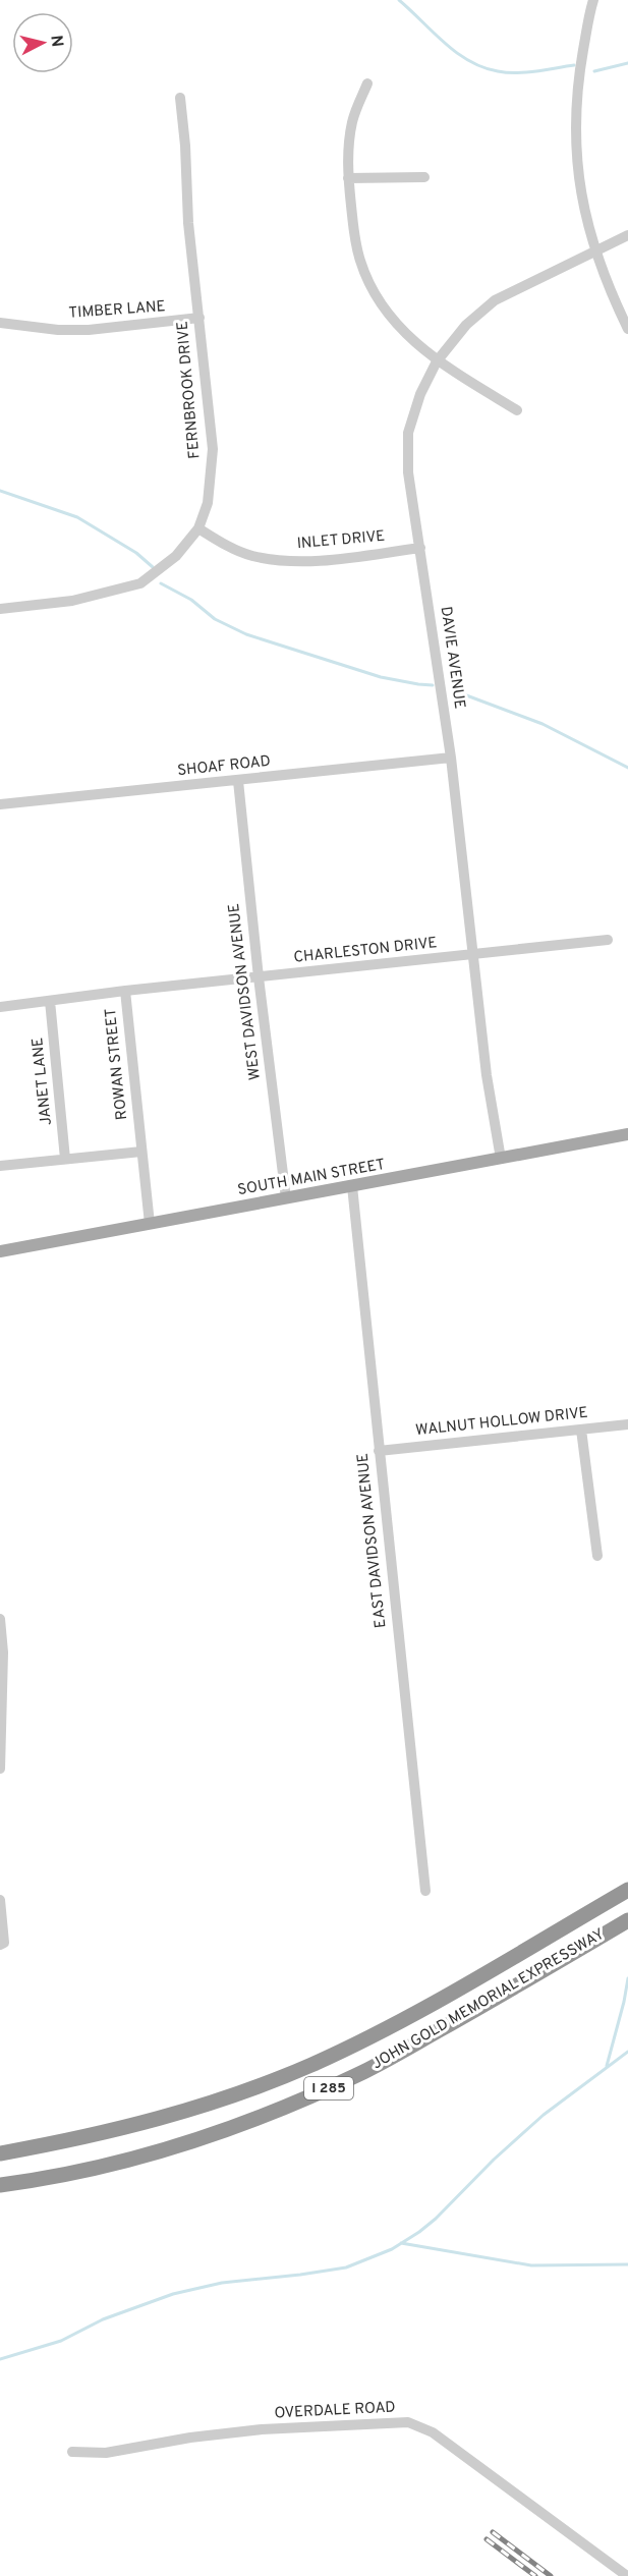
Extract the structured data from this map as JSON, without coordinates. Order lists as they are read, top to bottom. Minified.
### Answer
{"streets":{"highway":["JOHN GOLD MEMORIAL EXPRESSWAY","I 285"],"main road":["SOUTH MAIN STREET"],"street":["TIMBER LANE","FERNBROOK DRIVE","INLET DRIVE","DAVIE AVENUE","SHOAF ROAD","CHARLESTON DRIVE","WEST DAVIDSON AVENUE","ROWAN STREET","JANET LANE","WALNUT HOLLOW DRIVE","EAST DAVIDSON AVENUE","OVERDALE ROAD"]},"crossings":[["TIMBER LANE","FERNBROOK DRIVE"],["FERNBROOK DRIVE","INLET DRIVE"],["INLET DRIVE","DAVIE AVENUE"],["DAVIE AVENUE","SHOAF ROAD"],["DAVIE AVENUE","CHARLESTON DRIVE"],["DAVIE AVENUE","SOUTH MAIN STREET"],["SHOAF ROAD","WEST DAVIDSON AVENUE"],["CHARLESTON DRIVE","WEST DAVIDSON AVENUE"],["CHARLESTON DRIVE","ROWAN STREET"],["WEST DAVIDSON AVENUE","SOUTH MAIN STREET"],["ROWAN STREET","JANET LANE"],["ROWAN STREET","SOUTH MAIN STREET"],["SOUTH MAIN STREET","EAST DAVIDSON AVENUE"],["WALNUT HOLLOW DRIVE","EAST DAVIDSON AVENUE"]],"north":"right"}
